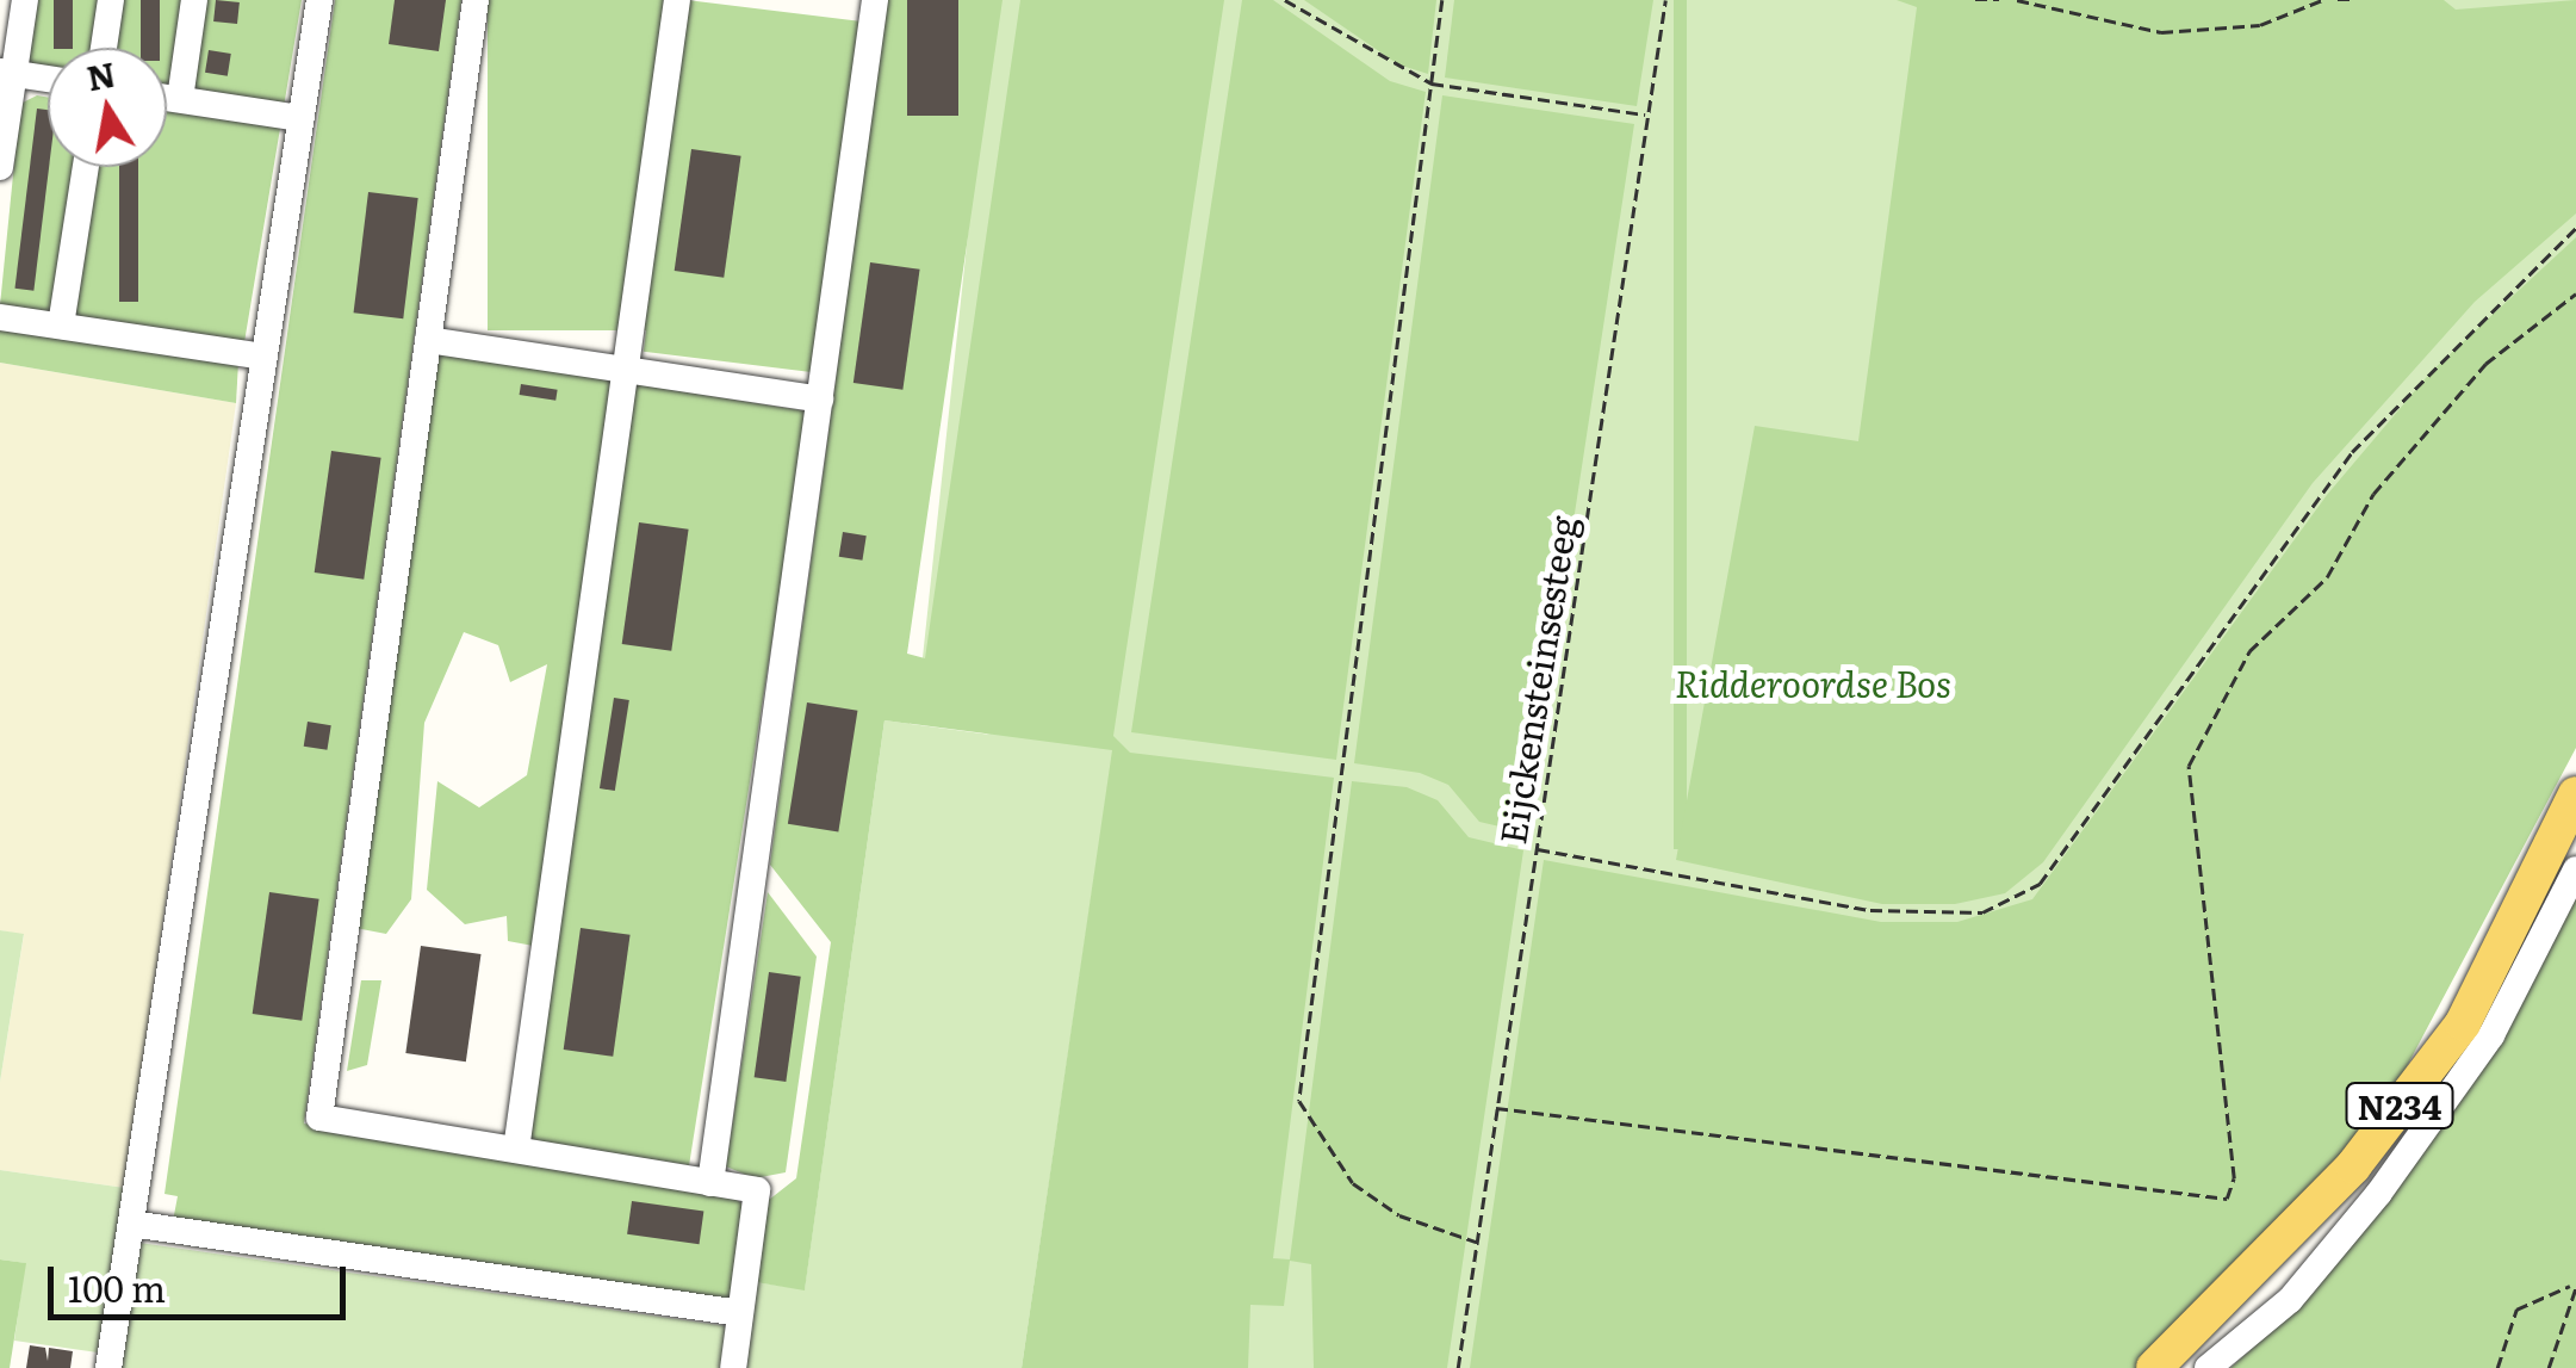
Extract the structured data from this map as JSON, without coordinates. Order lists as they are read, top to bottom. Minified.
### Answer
{"streets":{"main road":["N234"],"path":["Eijckensteinsesteeg"]},"parks":["Ridderoordse Bos"],"scale_bar":"100 m","north":"top"}
